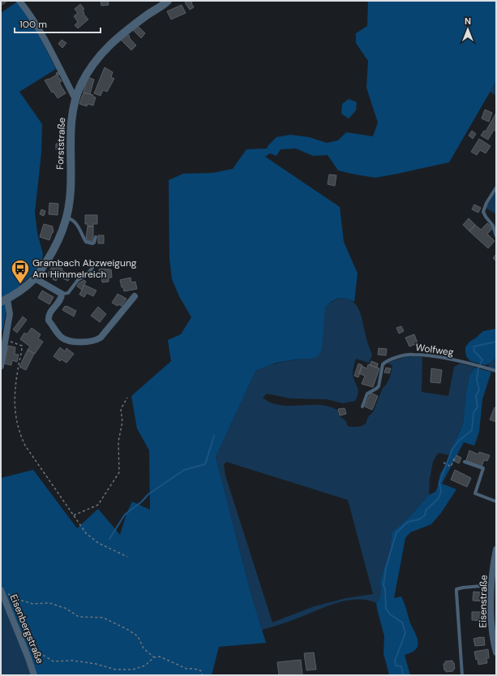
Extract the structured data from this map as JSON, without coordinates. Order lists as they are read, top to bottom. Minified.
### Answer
{"streets":{"street":["Forststraße","Eisenstraße","Eisenbergstraße"],"lane":["Wolfweg"]},"places":{"bus stop":["Grambach Abzweigung Am Himmelreich"]},"scale_bar":"100 m","north":"top"}
